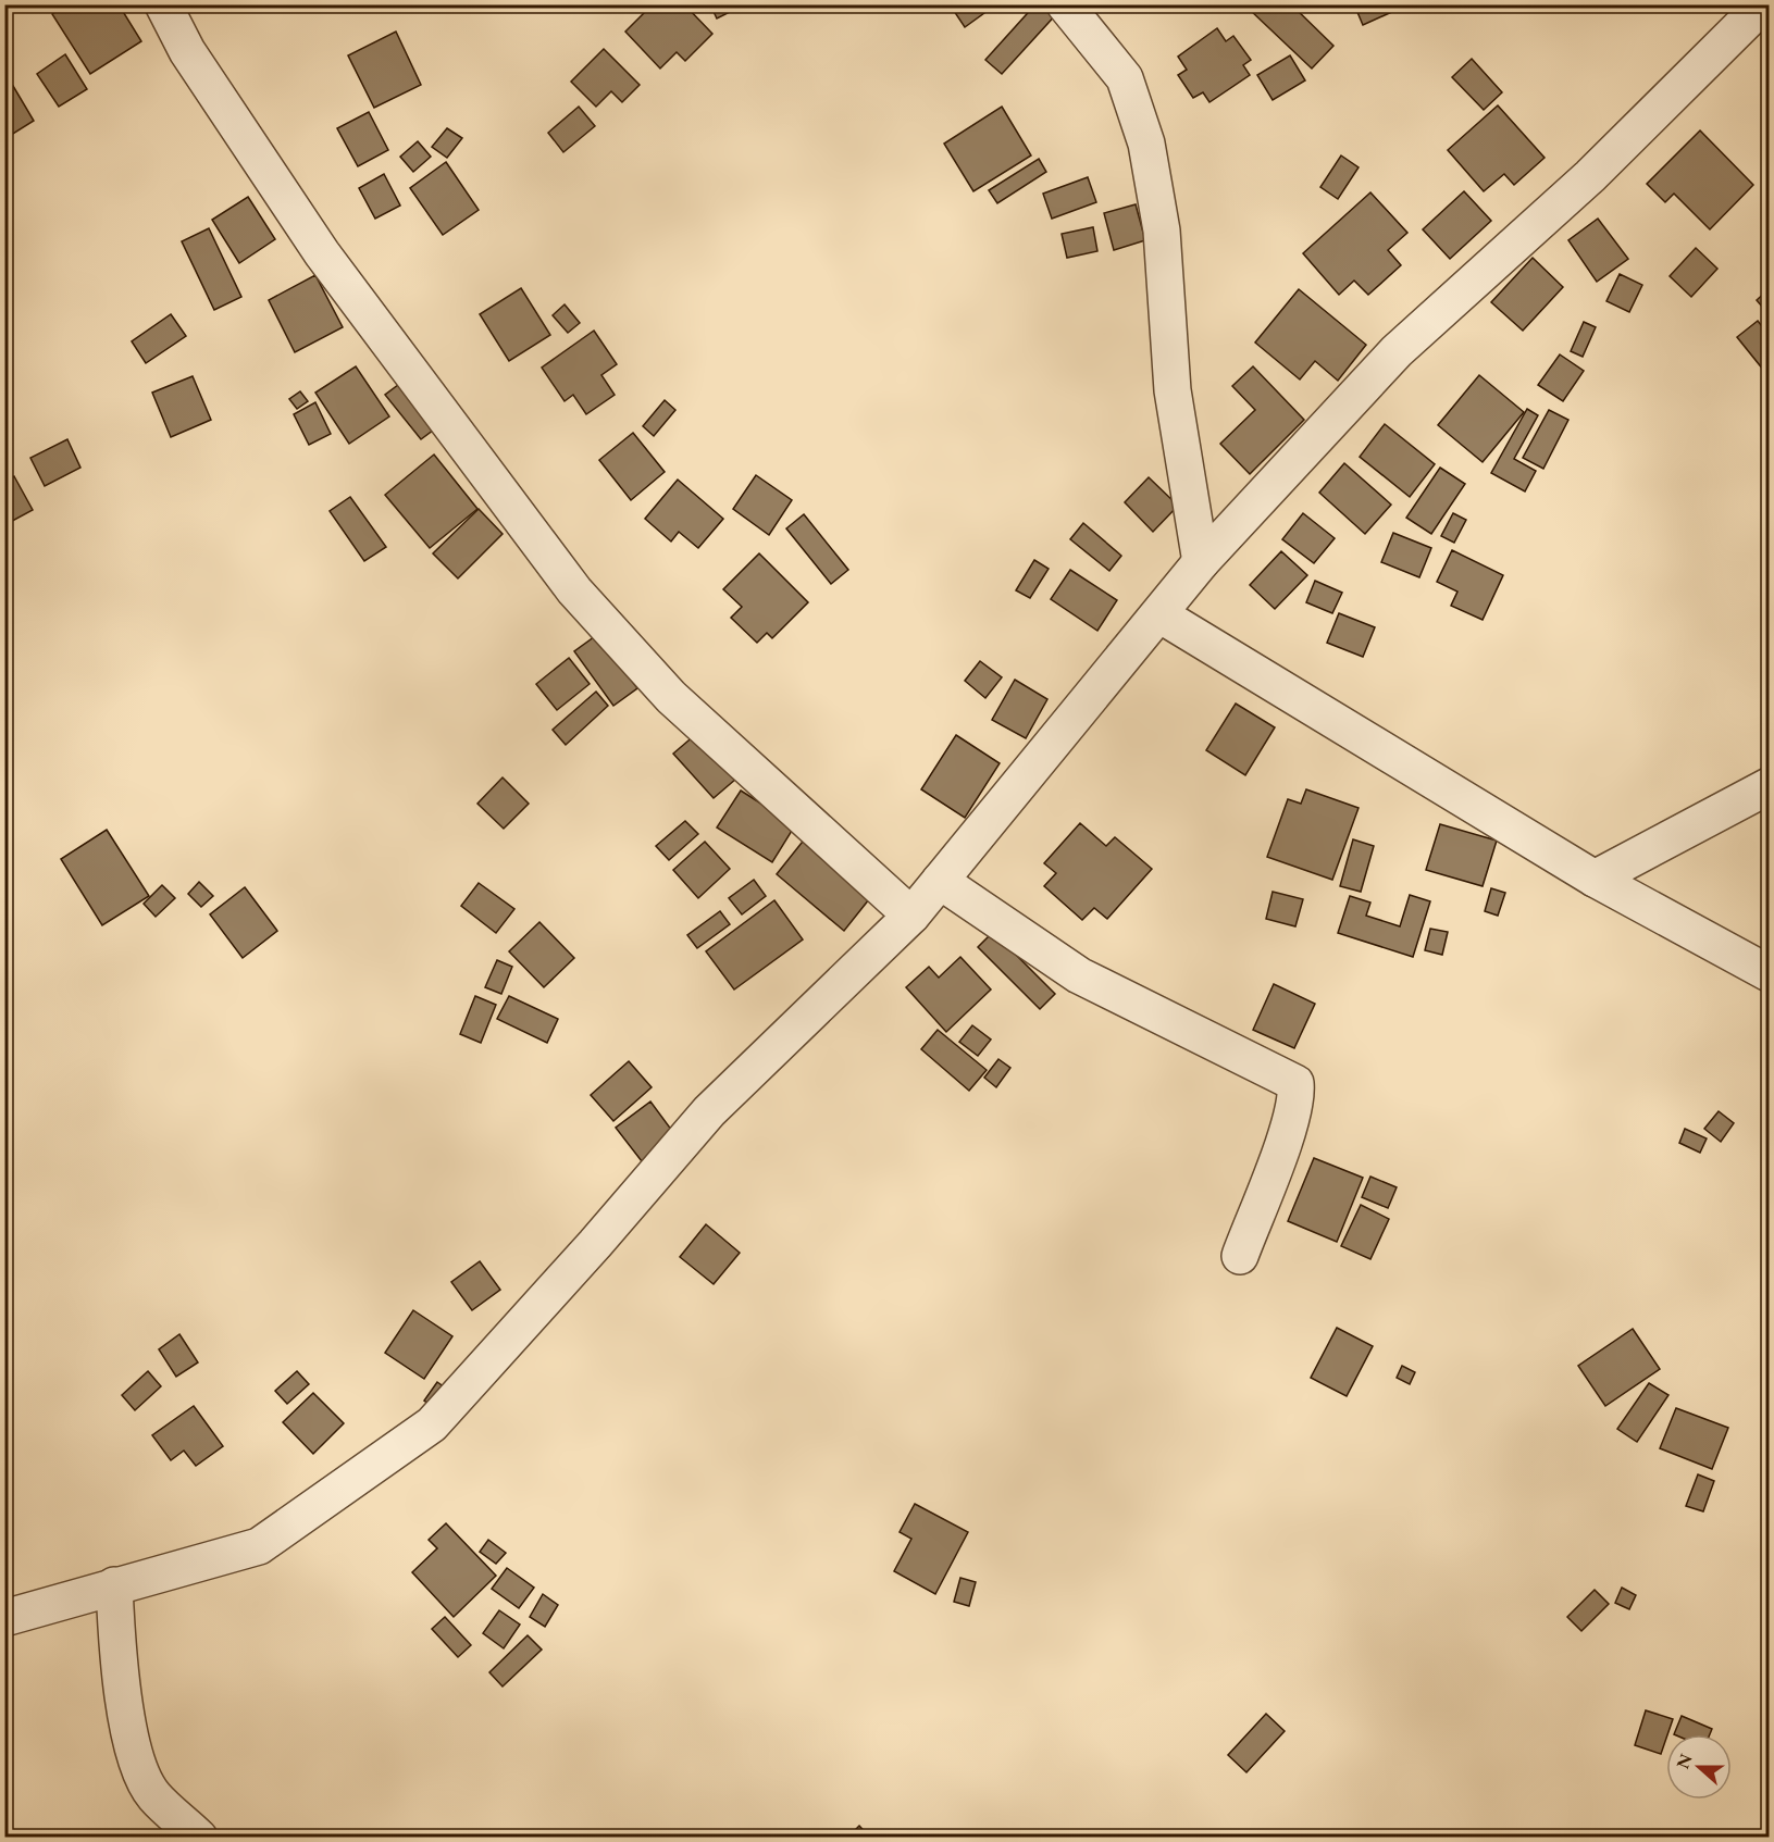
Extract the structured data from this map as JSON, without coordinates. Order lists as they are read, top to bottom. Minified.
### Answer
{"north":"left"}
